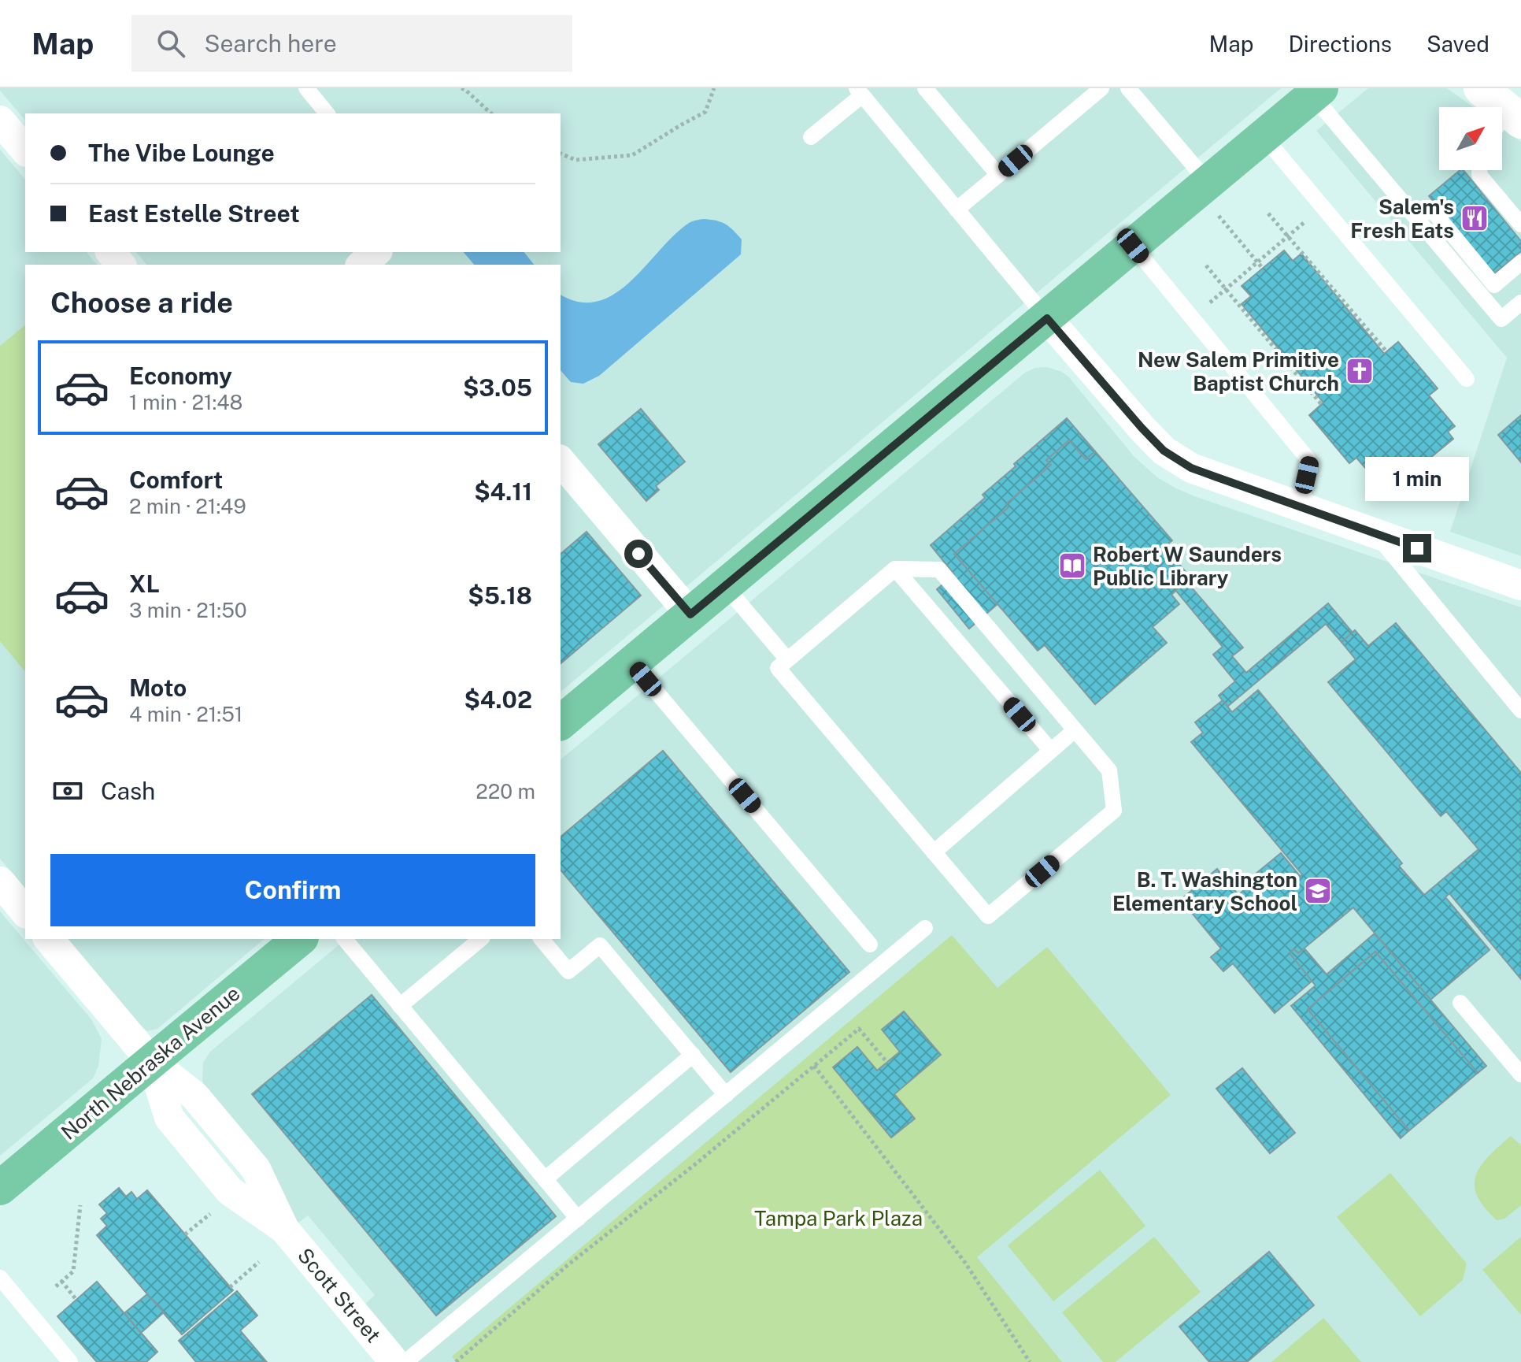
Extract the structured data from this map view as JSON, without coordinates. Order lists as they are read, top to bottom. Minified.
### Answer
{"streets":{"main road":["North Nebraska Avenue"],"street":["Scott Street"]},"crossings":[["North Nebraska Avenue","Scott Street"]],"parks":["Tampa Park Plaza"],"places":{"restaurant":["Salem's Fresh Eats"],"church":["New Salem Primitive Baptist Church"],"library":["Robert W Saunders Public Library"],"school or university":["B. T. Washington Elementary School"]},"north":"top right","page":{"header":"Map","search":"Search here","nav":["Map","Directions","Saved"],"banner":["The Vibe Lounge","East Estelle Street"],"heading":"Choose a ride","list":[{"name":"Economy","note":"1 min · 21:48","value":"$3.05"},{"name":"Comfort","note":"2 min · 21:49","value":"$4.11"},{"name":"XL","note":"3 min · 21:50","value":"$5.18"},{"name":"Moto","note":"4 min · 21:51","value":"$4.02"}],"bubble":"1 min","pay":["Cash","220 m"],"buttons":"Confirm"}}
